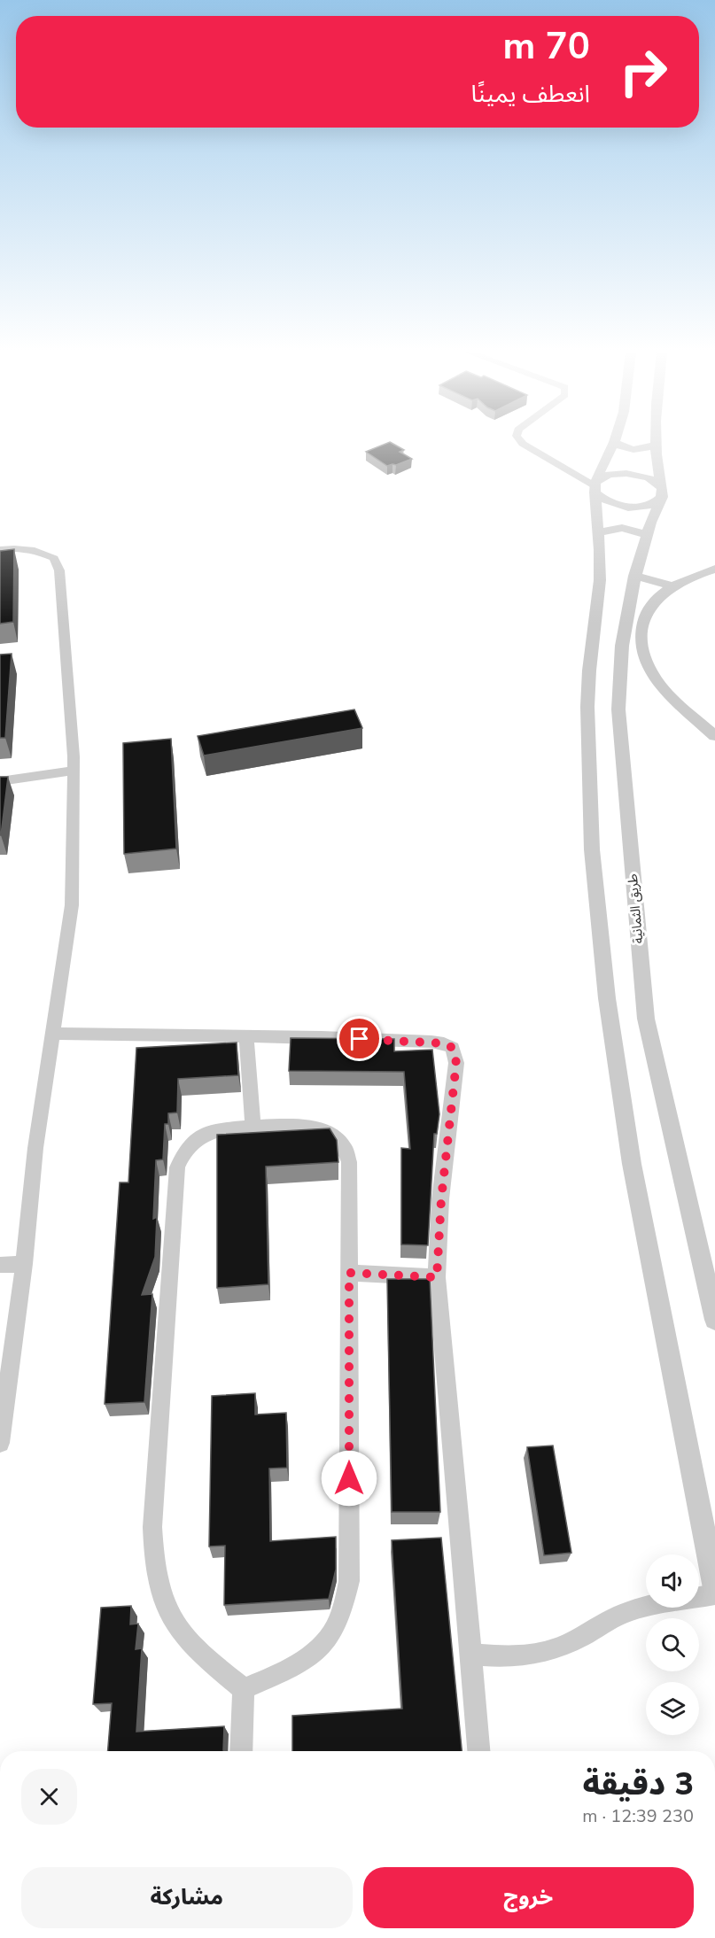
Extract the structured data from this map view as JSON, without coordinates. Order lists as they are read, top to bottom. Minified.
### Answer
{"streets":{"street":["طريق الثمانية"]},"page":{"turn":["70 m","انعطف يمينًا"],"heading":["3 دقيقة","230 m · 12:39"],"buttons":["خروج","مشاركة"]}}
